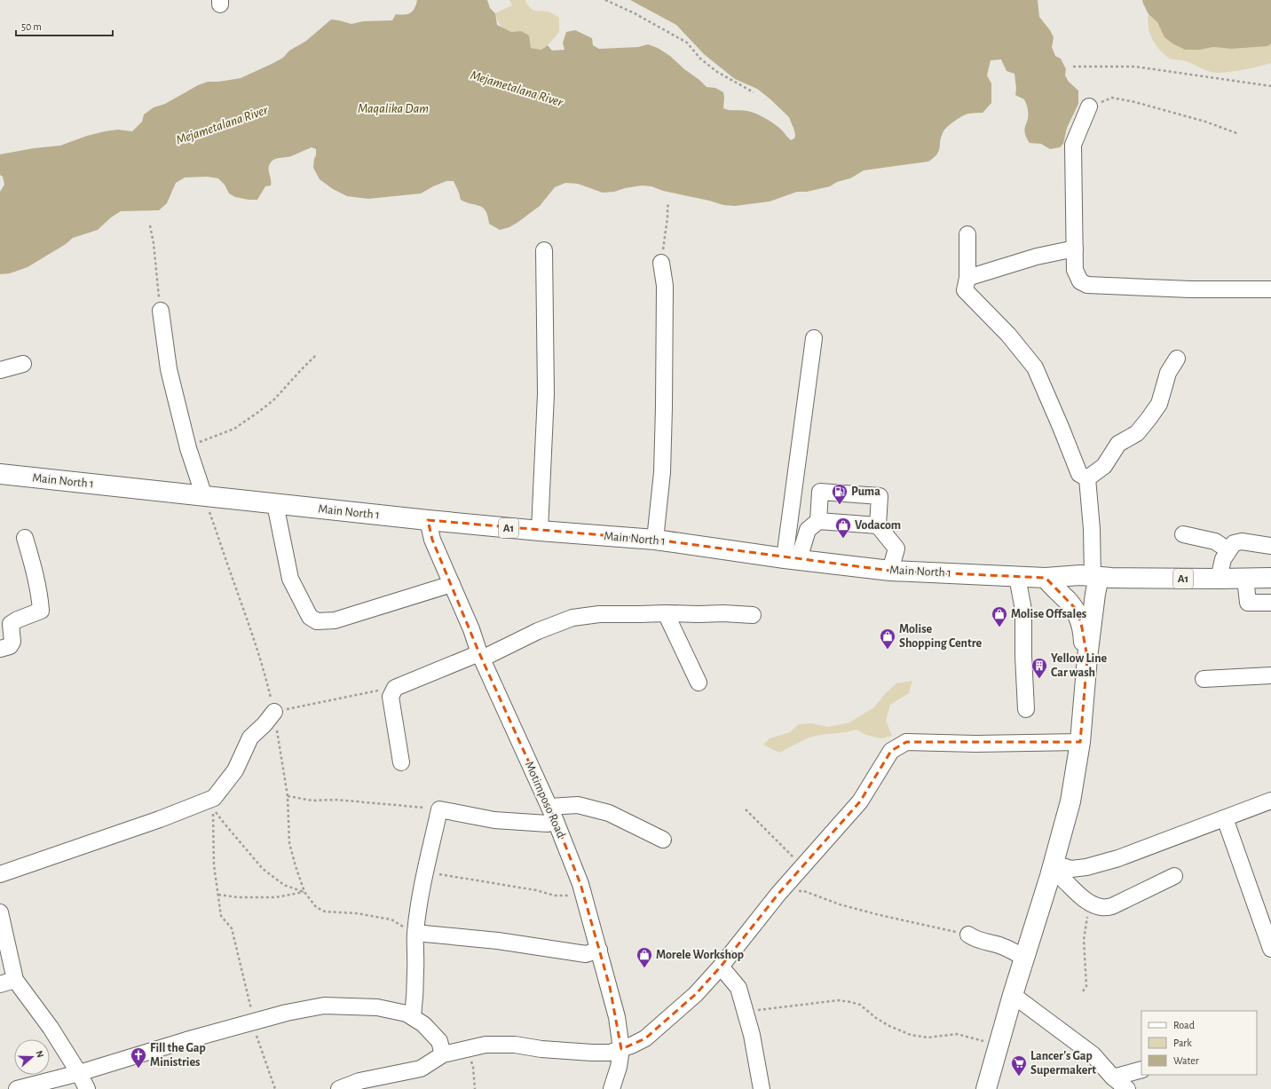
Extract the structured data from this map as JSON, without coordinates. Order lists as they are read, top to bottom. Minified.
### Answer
{"streets":{"main road":["Main North 1","A1"],"street":["Motimposo Road"]},"crossings":[["Main North 1","Motimposo Road"]],"water":["Mejametalana River","Maqalika Dam"],"places":{"fuel station":["Puma"],"shop":["Vodacom","Molise Offsales","Molise Shopping Centre","Morele Workshop"],"building":["Yellow Line Car wash"],"church":["Fill the Gap Ministries"],"supermarket":["Lancer's Gap Supermakert"]},"legend":["Road","Park","Water"],"scale_bar":"50 m","north":"right"}
